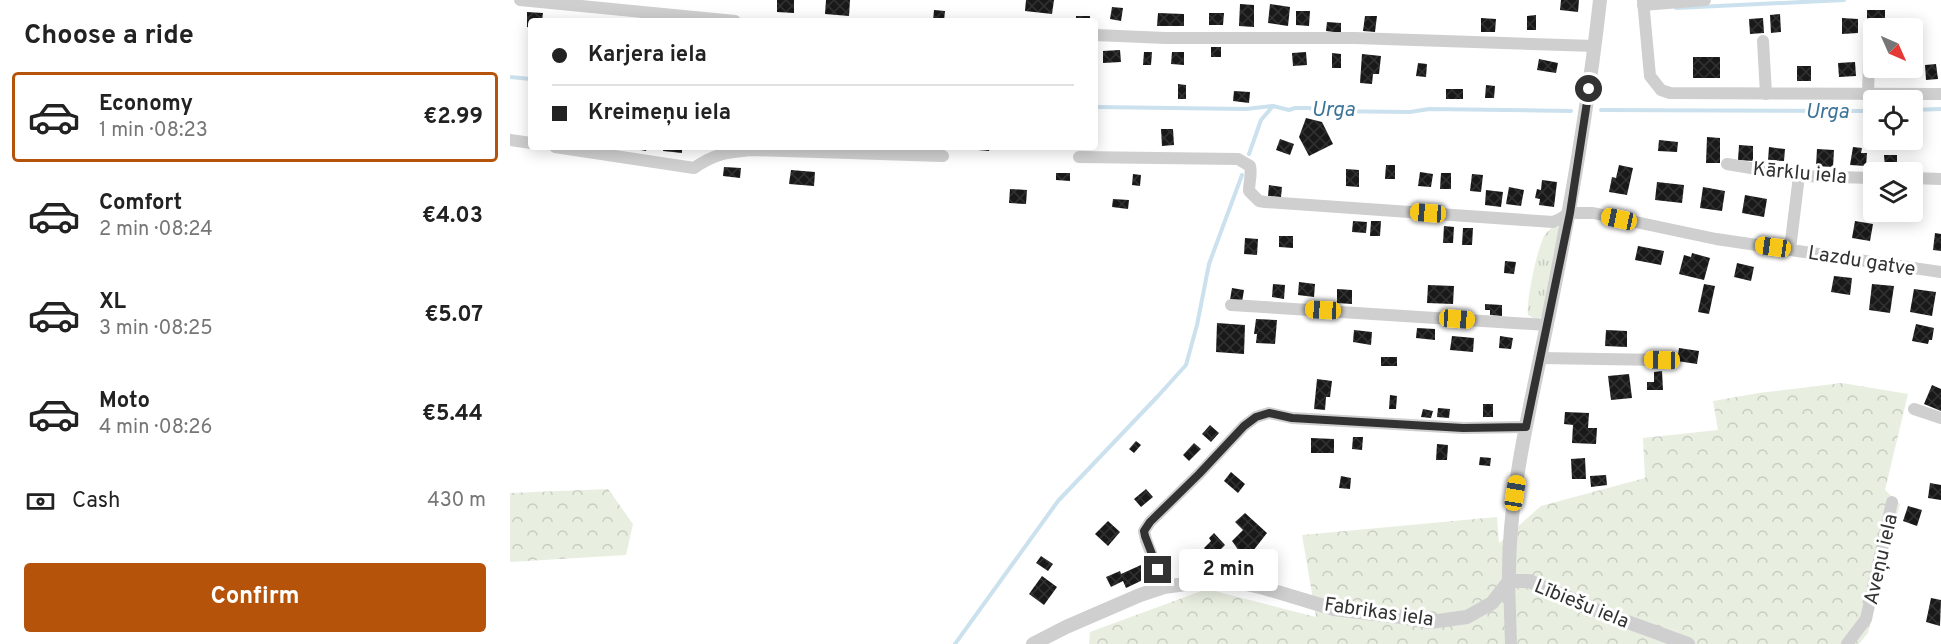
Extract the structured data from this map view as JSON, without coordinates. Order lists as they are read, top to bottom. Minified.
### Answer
{"streets":{"street":["Kārklu iela","Lazdu gatve","Aveņu iela","Lībiešu iela","Fabrikas iela"]},"crossings":[["Lībiešu iela","Fabrikas iela"]],"water":["Urga"],"north":"bottom right","page":{"heading":"Choose a ride","banner":["Karjera iela","Kreimeņu iela"],"list":[{"name":"Economy","note":"1 min · 08:23","value":"€2.99"},{"name":"Comfort","note":"2 min · 08:24","value":"€4.03"},{"name":"XL","note":"3 min · 08:25","value":"€5.07"},{"name":"Moto","note":"4 min · 08:26","value":"€5.44"}],"pay":["Cash","430 m"],"bubble":"2 min","buttons":"Confirm"}}
